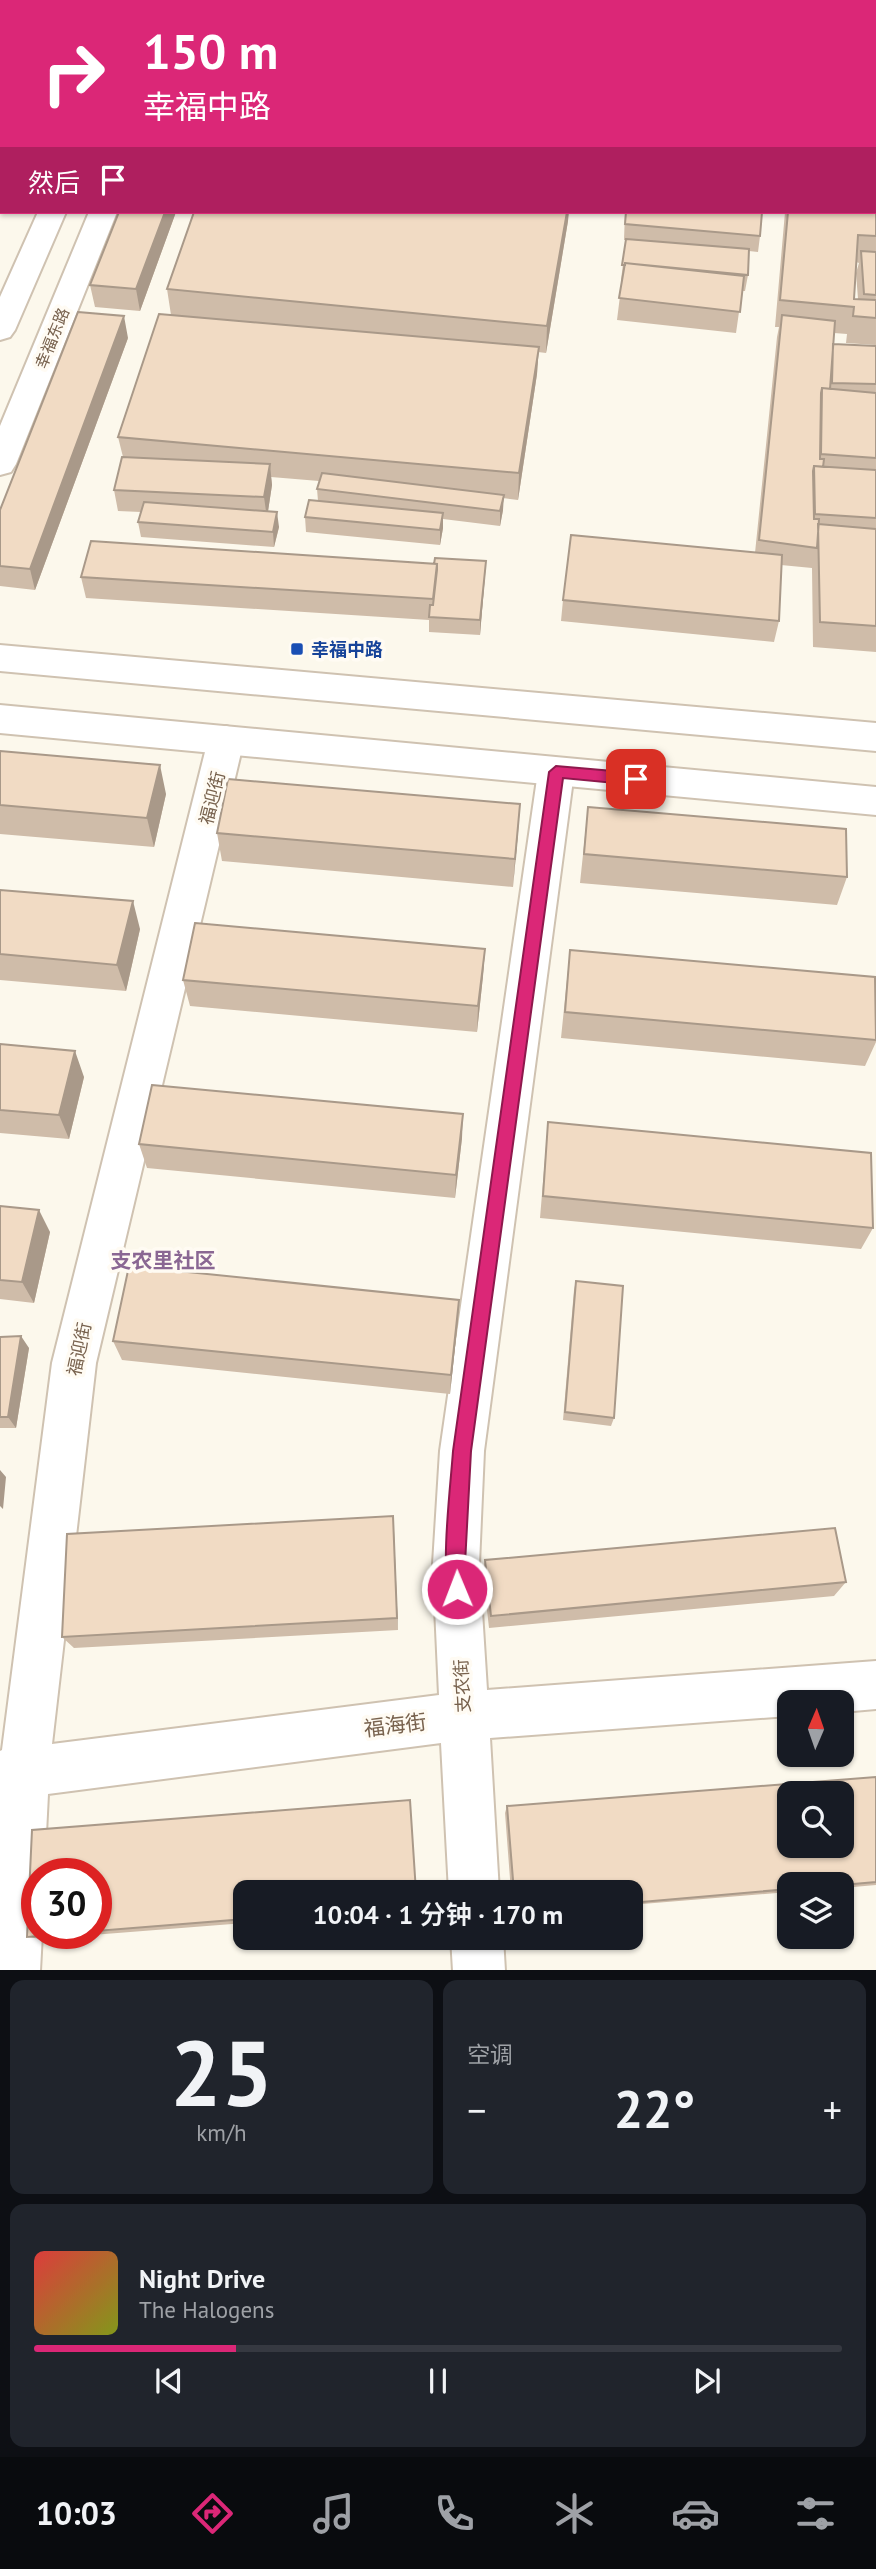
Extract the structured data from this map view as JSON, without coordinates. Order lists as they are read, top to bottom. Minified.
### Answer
{"streets":{"street":["幸福东路","福迎街","支农街","福海街"]},"crossings":[["福迎街","福海街"],["支农街","福海街"]],"districts":["支农里社区"],"places":{"transit":["幸福中路"]},"north":"top","page":{"turn":["150 m","幸福中路"],"then":"然后","limit":"30","trip":"10:04 · 1 分钟 · 170 m","tile":[["25","km/h"],"空调"],"heat":["−","22°","+"],"song":["Night Drive","The Halogens"],"tabs":"10:03"}}
